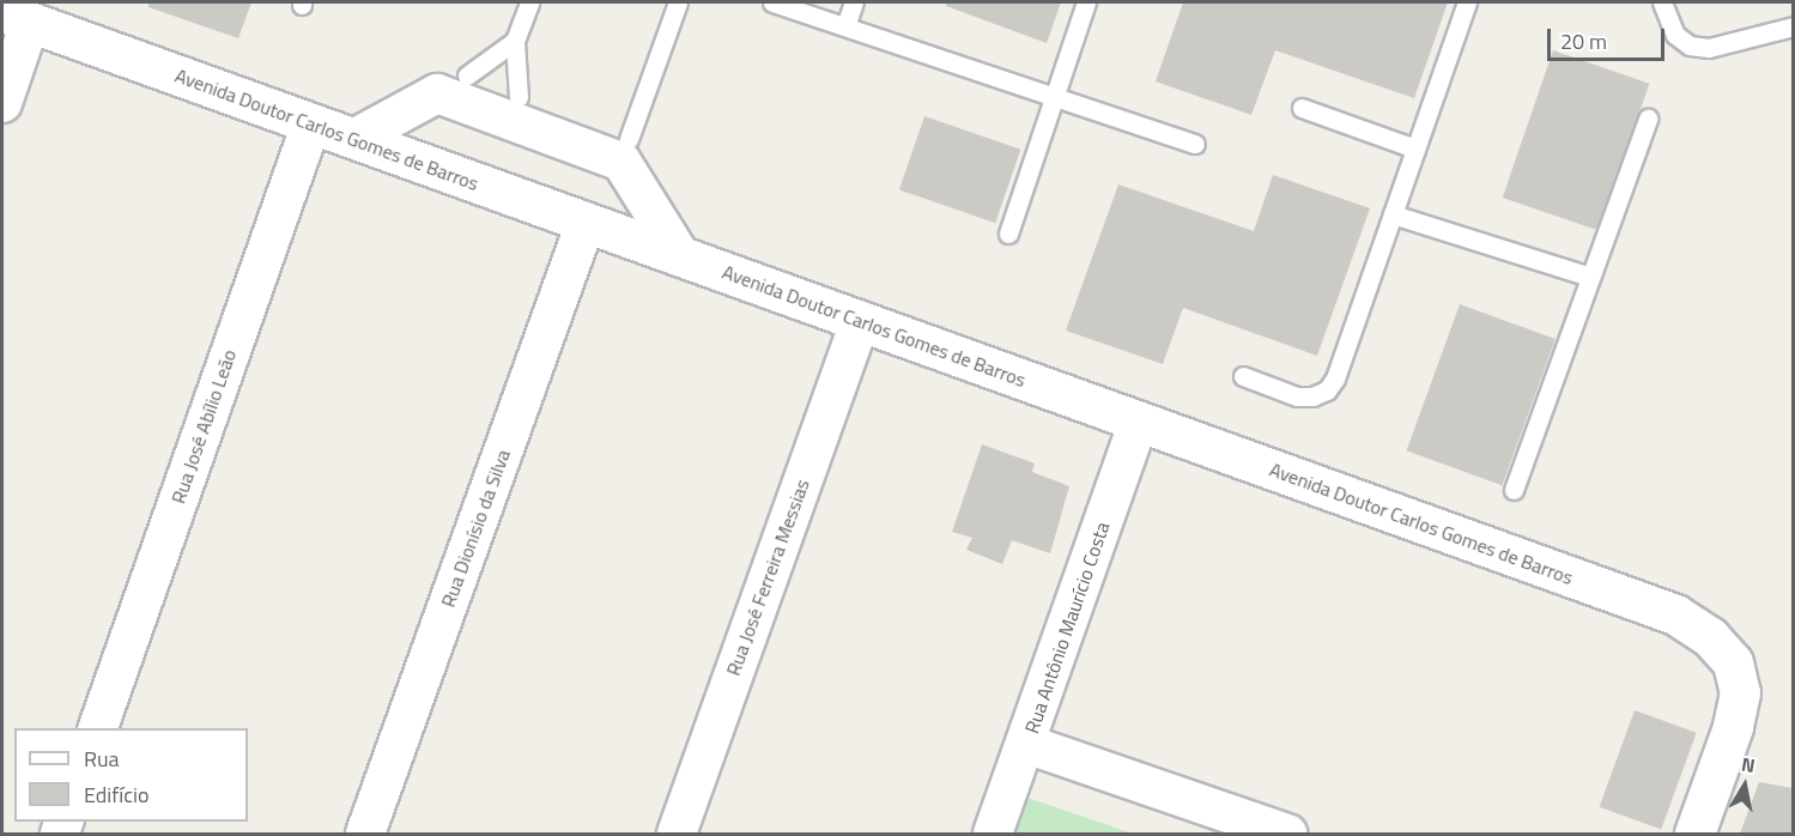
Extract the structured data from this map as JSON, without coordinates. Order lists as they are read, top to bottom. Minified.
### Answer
{"streets":{"street":["Avenida Doutor Carlos Gomes de Barros","Rua José Abílio Leão","Rua Dionísio da Silva","Rua José Ferreira Messias","Rua Antônio Maurício Costa"]},"crossings":[["Avenida Doutor Carlos Gomes de Barros","Rua José Abílio Leão"],["Avenida Doutor Carlos Gomes de Barros","Rua Dionísio da Silva"],["Avenida Doutor Carlos Gomes de Barros","Rua José Ferreira Messias"],["Avenida Doutor Carlos Gomes de Barros","Rua Antônio Maurício Costa"]],"legend":["Rua","Edifício"],"scale_bar":"20 m","north":"top"}
